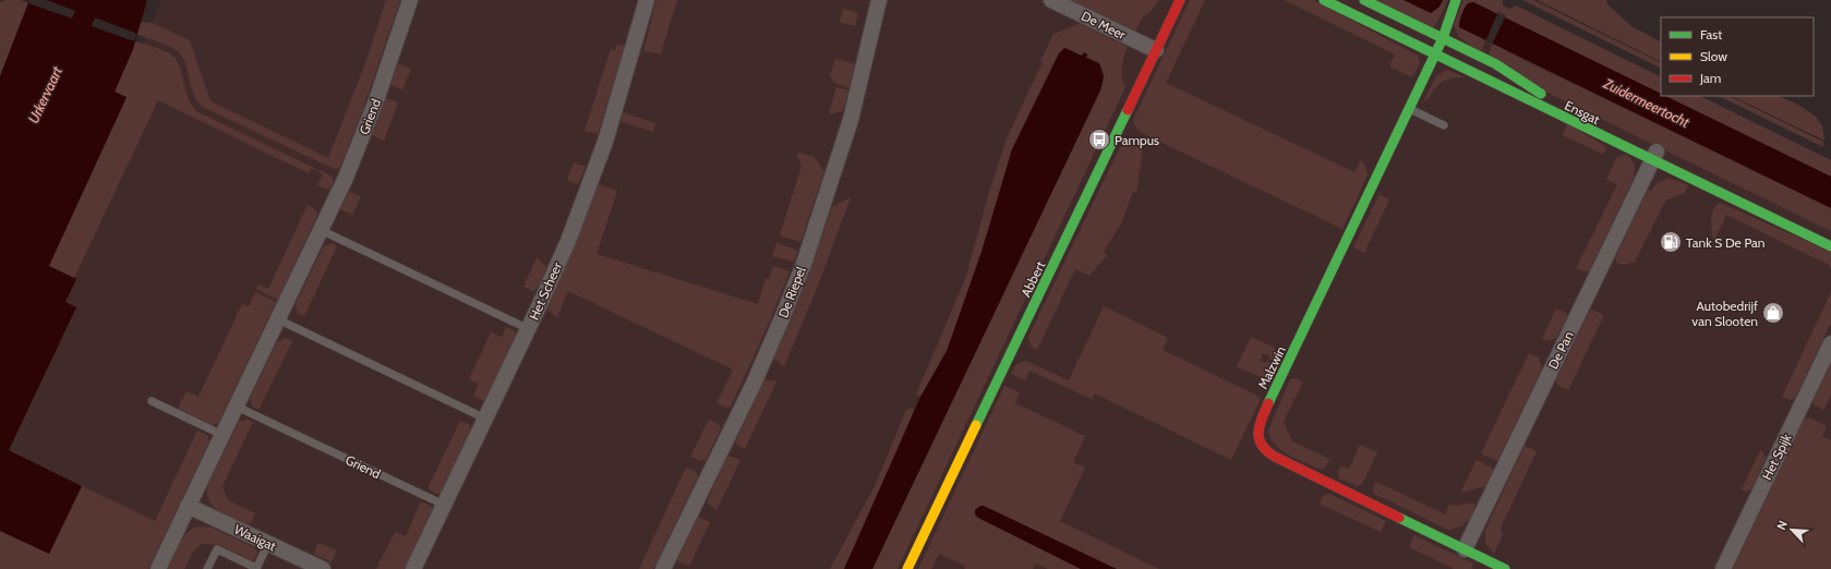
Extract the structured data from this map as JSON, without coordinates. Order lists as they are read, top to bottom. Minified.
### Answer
{"streets":{"street":["De Meer","Ensgat","Griend","Abbert","Het Scheer","De Riepel","De Pan","Malzwin","Het Spijk","Waaigat"]},"crossings":[["De Meer","Abbert"],["Ensgat","De Pan"],["Ensgat","Malzwin"],["Griend","Het Scheer"],["Griend","Waaigat"],["De Pan","Malzwin"]],"water":["Urkervaart","Zuidermeertocht"],"places":{"bus stop":["Pampus"],"fuel station":["Tank S De Pan"],"shop":["Autobedrijf van Slooten"]},"legend":["Fast","Slow","Jam"],"north":"top left"}
